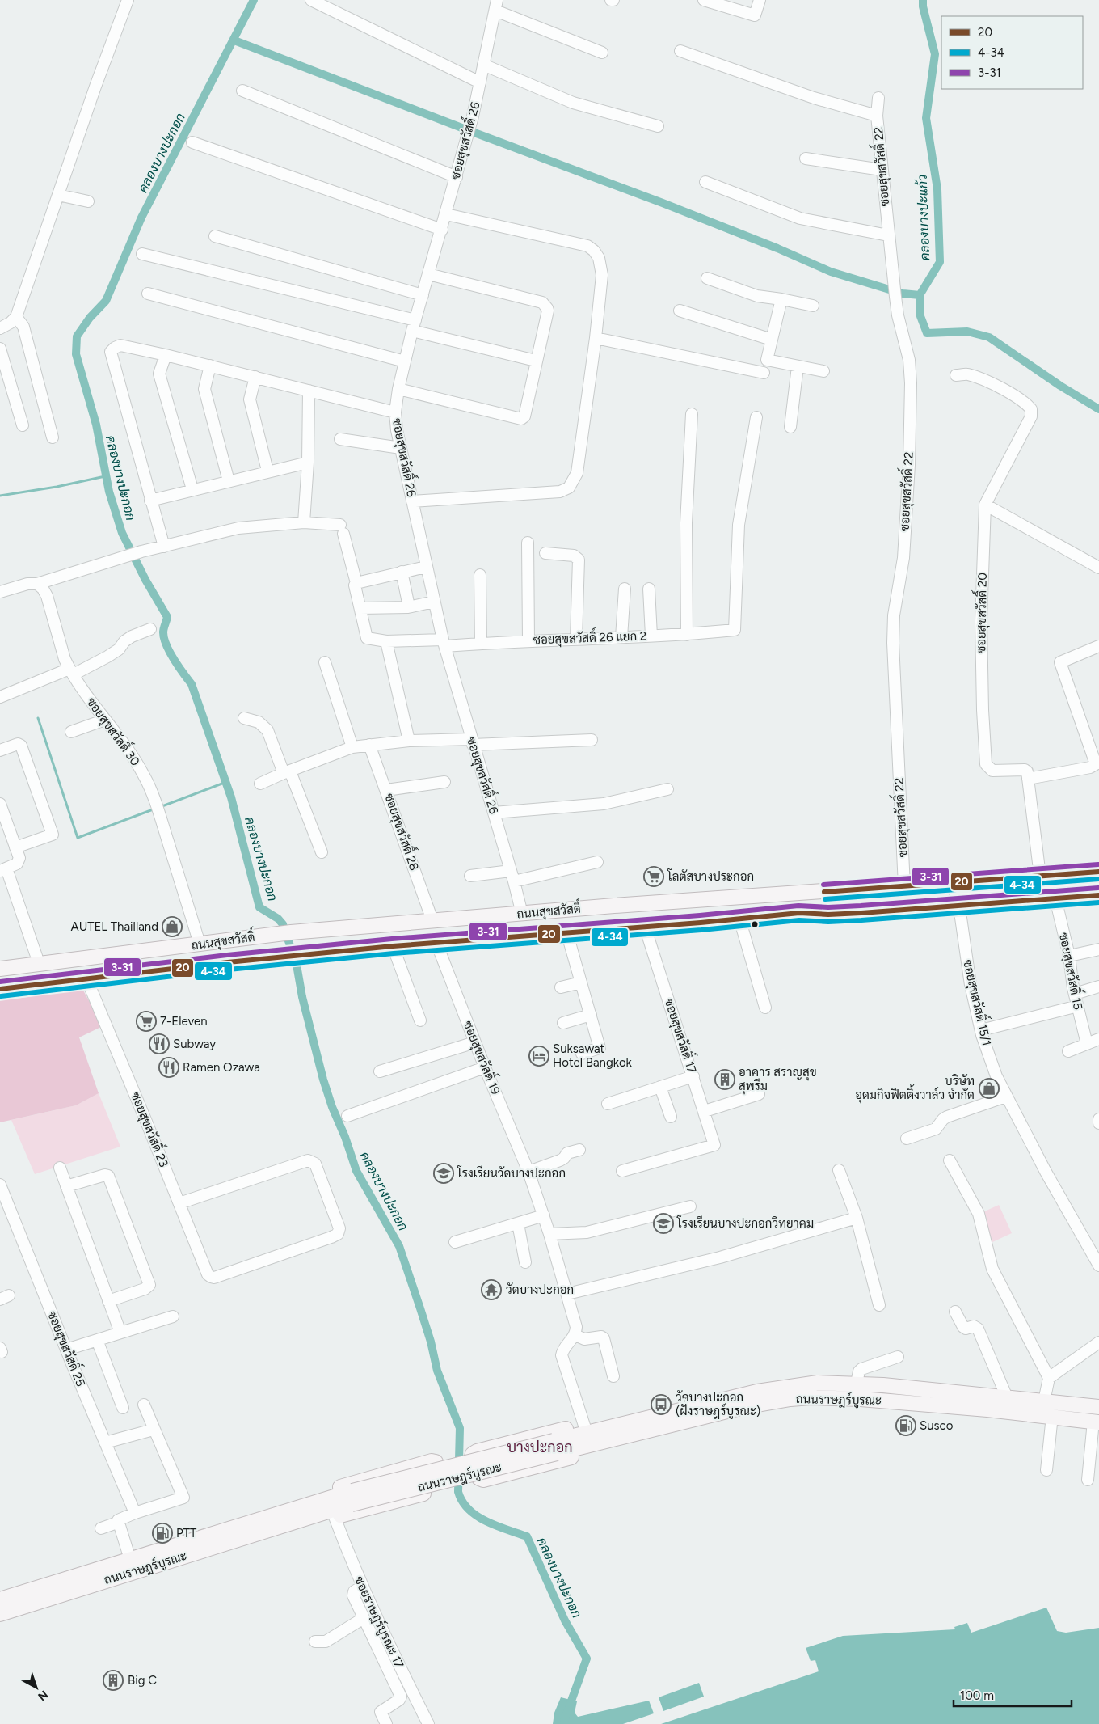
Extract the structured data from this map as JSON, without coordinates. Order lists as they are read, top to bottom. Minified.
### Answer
{"streets":{"main road":["ถนนสุขสวัสดิ์","ถนนราษฎร์บูรณะ"],"street":["ซอยสุขสวัสดิ์ 26","ซอยสุขสวัสดิ์ 22","ซอยสุขสวัสดิ์ 20","ซอยสุขสวัสดิ์ 26 แยก 2","ซอยสุขสวัสดิ์ 30","ซอยสุขสวัสดิ์ 28","ซอยสุขสวัสดิ์ 15","ซอยสุขสวัสดิ์ 15/1","ซอยสุขสวัสดิ์ 17","ซอยสุขสวัสดิ์ 19","ซอยสุขสวัสดิ์ 23","ซอยสุขสวัสดิ์ 25","ซอยราษฎร์บูรณะ 17"]},"crossings":[["ซอยสุขสวัสดิ์ 26","ซอยสุขสวัสดิ์ 26 แยก 2"],["ซอยสุขสวัสดิ์ 26","ถนนสุขสวัสดิ์"],["ซอยสุขสวัสดิ์ 22","ถนนสุขสวัสดิ์"],["ซอยสุขสวัสดิ์ 30","ถนนสุขสวัสดิ์"],["ซอยสุขสวัสดิ์ 28","ถนนสุขสวัสดิ์"],["ถนนสุขสวัสดิ์","ซอยสุขสวัสดิ์ 15"],["ถนนสุขสวัสดิ์","ซอยสุขสวัสดิ์ 15/1"],["ถนนสุขสวัสดิ์","ซอยสุขสวัสดิ์ 17"],["ถนนสุขสวัสดิ์","ซอยสุขสวัสดิ์ 19"],["ถนนสุขสวัสดิ์","ซอยสุขสวัสดิ์ 23"]],"districts":["บางปะกอก"],"water":["คลองบางปะกอก","คลองบางปะแก้ว"],"places":{"supermarket":["โลตัสบางประกอก","7-Eleven"],"shop":["AUTEL Thailland","บริษัท อุดมกิจฟิตติ้งวาล์ว จำกัด"],"restaurant":["Subway","Ramen Ozawa"],"hotel":["Suksawat Hotel Bangkok"],"building":["อาคาร สราญสุข สุพรีม","Big C"],"school or university":["โรงเรียนวัดบางปะกอก","โรงเรียนบางปะกอกวิทยาคม"],"temple":["วัดบางปะกอก"],"bus stop":["วัดบางปะกอก (ฝั่งราษฎร์บูรณะ)"],"fuel station":["Susco","PTT"]},"lines":["transit line 3-31","transit line 20","transit line 4-34"],"legend":["20","4-34","3-31"],"scale_bar":"100 m","north":"bottom right"}
